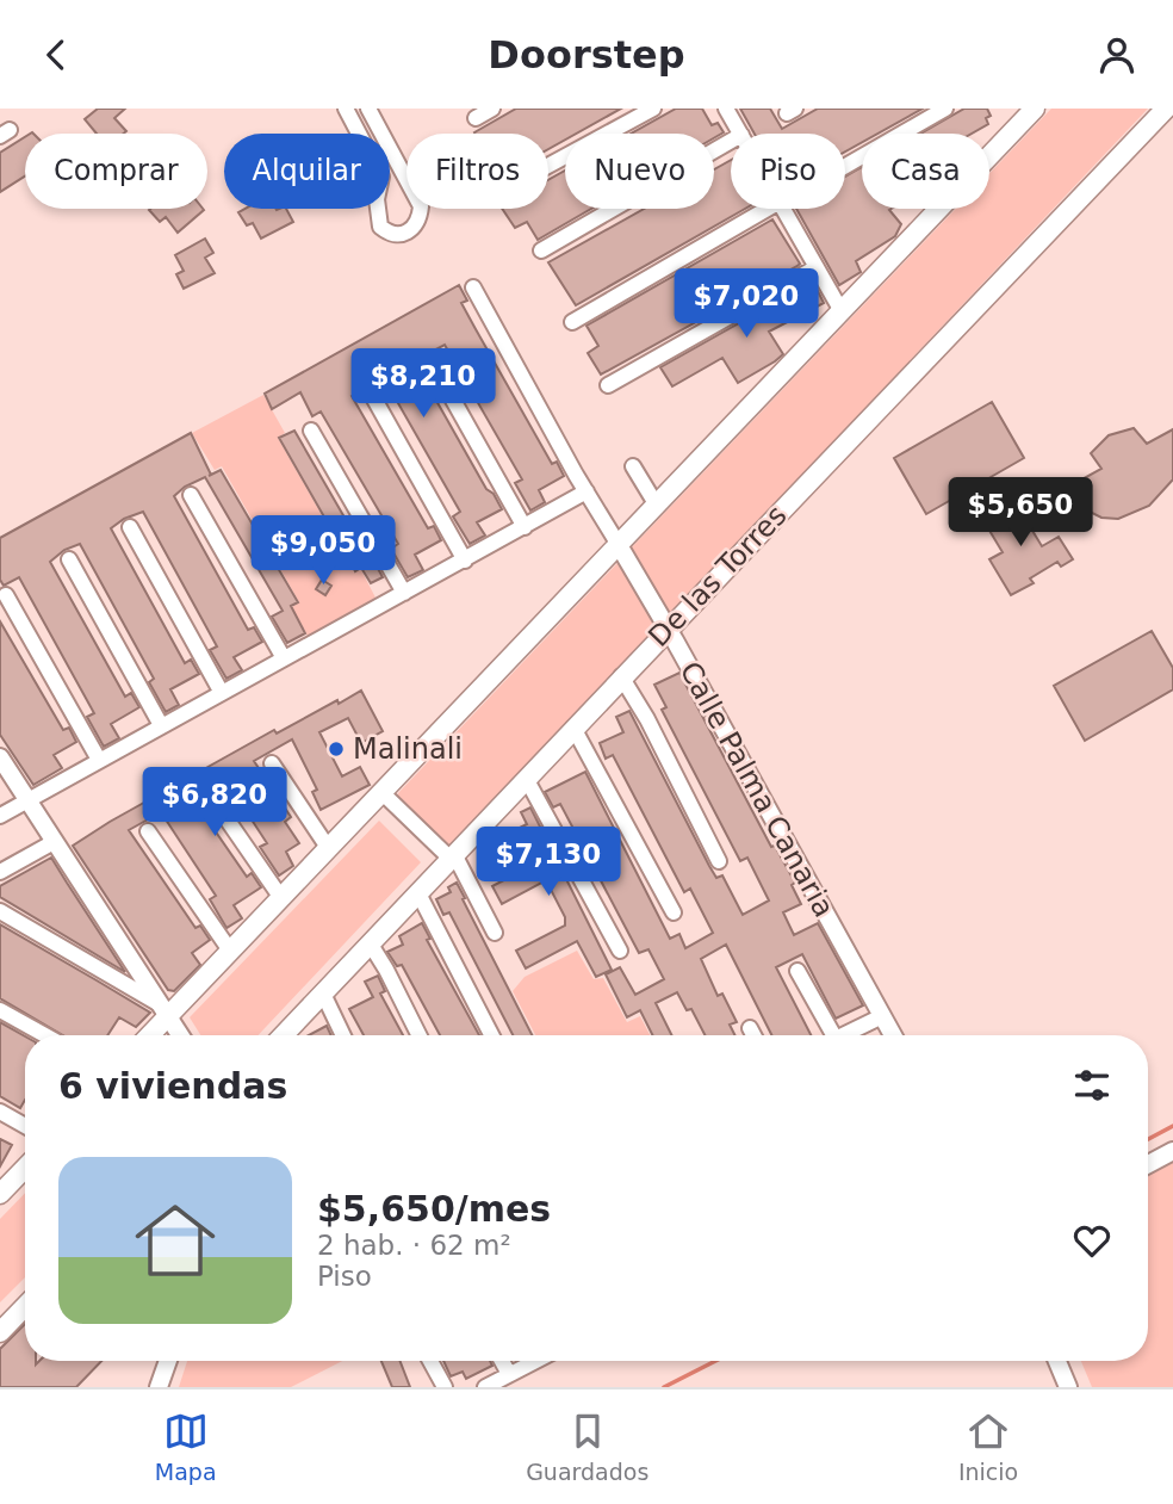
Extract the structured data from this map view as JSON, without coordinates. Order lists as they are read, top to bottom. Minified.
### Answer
{"streets":{"main road":["De las Torres"],"street":["Calle Palma Canaria"]},"crossings":[["De las Torres","Calle Palma Canaria"]],"places":["Malinali"],"page":{"header":"Doorstep","chip":["Comprar","Alquilar","Filtros","Nuevo","Piso","Casa"],"price":["$7,020","$8,210","$5,650","$9,050","$6,820","$7,130"],"heading":"6 viviendas","list":[{"name":"$5,650/mes","note":"2 hab. · 62 m² · Piso"}],"tabs":["Mapa","Guardados","Inicio"]}}
